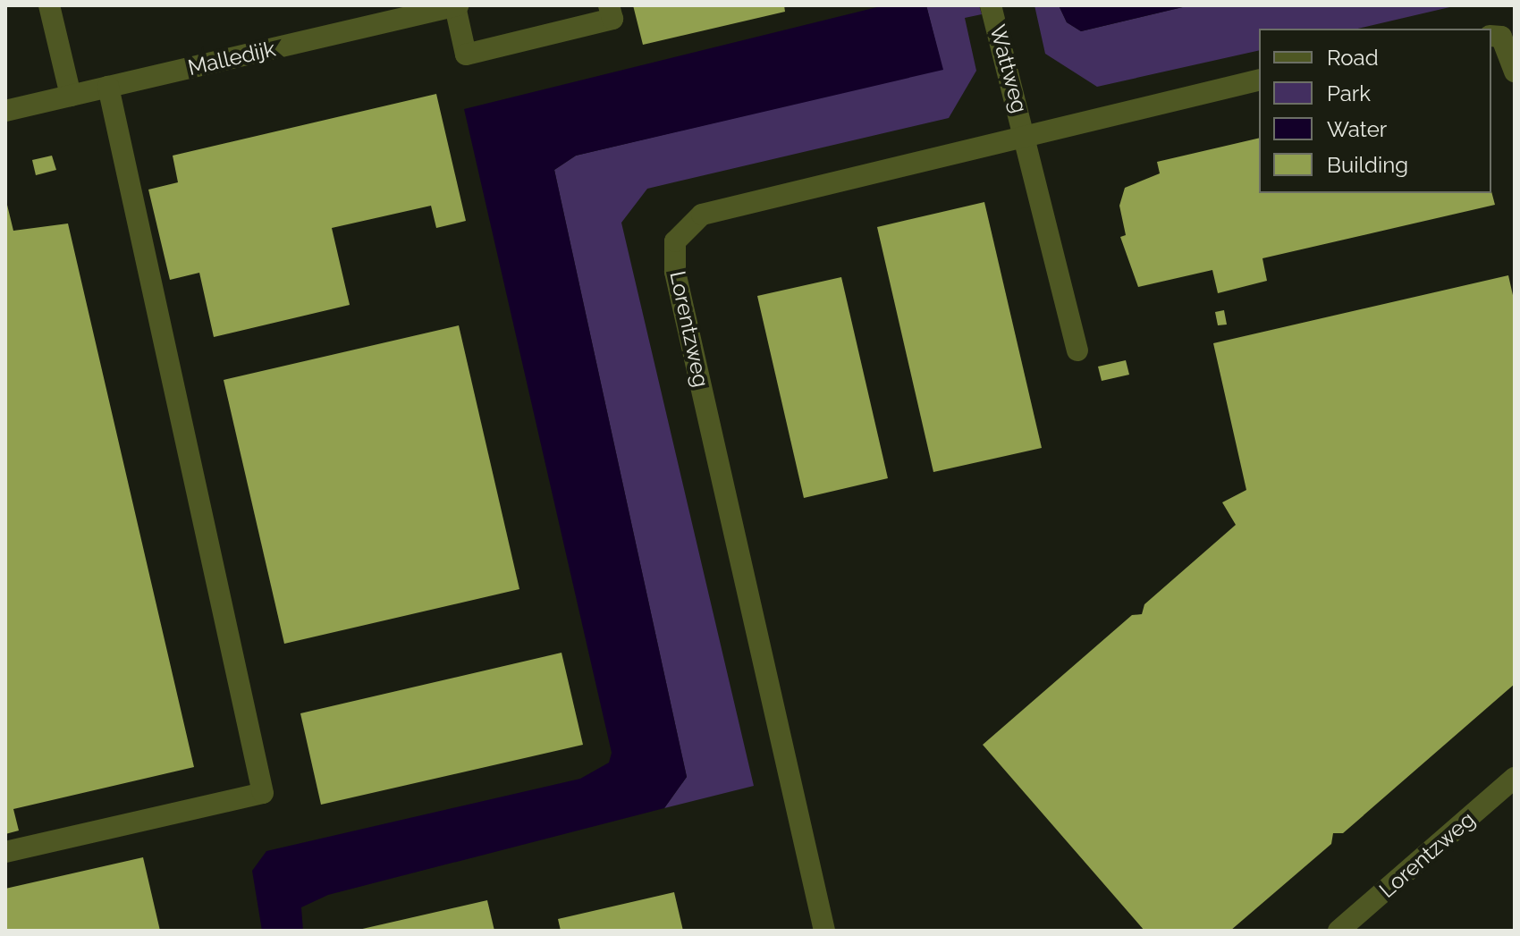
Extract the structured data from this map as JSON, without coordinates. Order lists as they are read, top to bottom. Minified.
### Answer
{"streets":{"street":["Malledijk","Wattweg","Lorentzweg"]},"crossings":[["Wattweg","Lorentzweg"]],"legend":["Road","Park","Water","Building"]}
